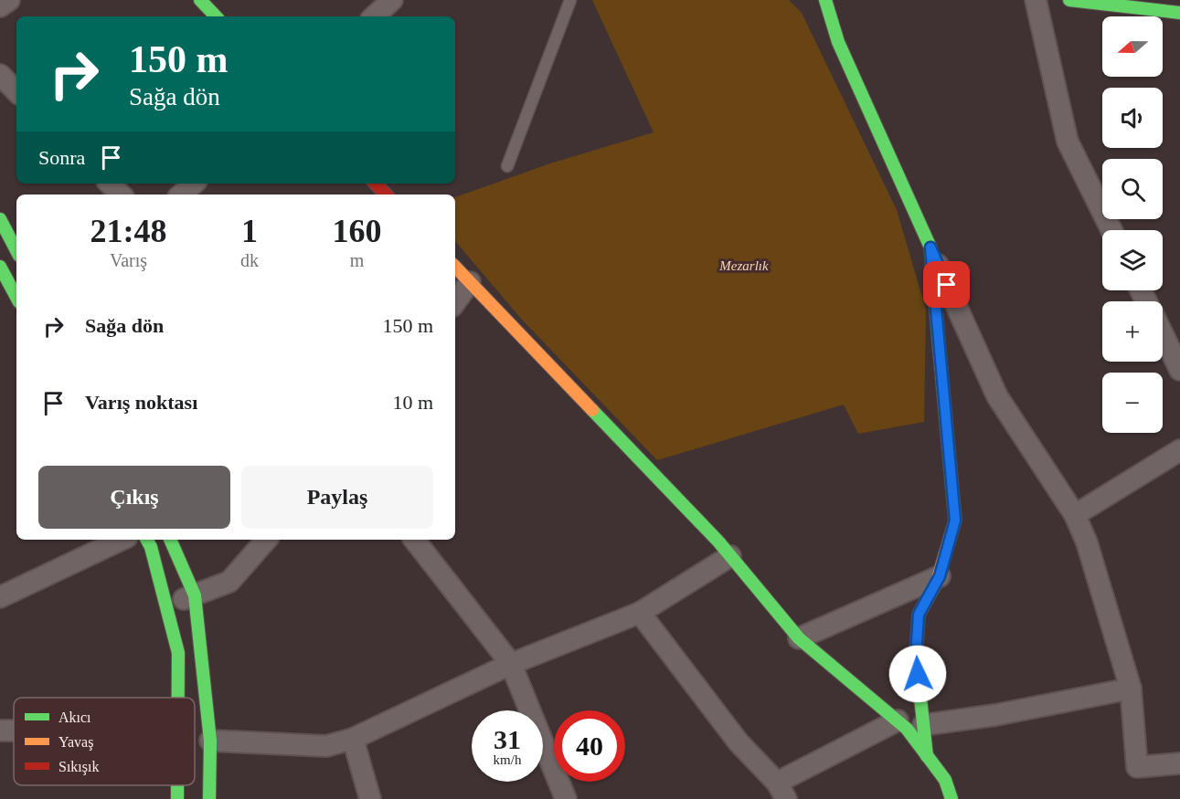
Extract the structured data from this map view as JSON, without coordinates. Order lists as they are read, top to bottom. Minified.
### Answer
{"parks":["Mezarlık"],"legend":["Akıcı","Yavaş","Sıkışık"],"north":"left","page":{"map_buttons":["+","−"],"turn":["150 m","Sağa dön"],"then":"Sonra","eta":["21:48","Varış","1","dk","160","m"],"list":[{"name":"Sağa dön","value":"150 m"},{"name":"Varış noktası","value":"10 m"}],"buttons":["Çıkış","Paylaş"],"speed":"31 km/h","limit":"40"}}
